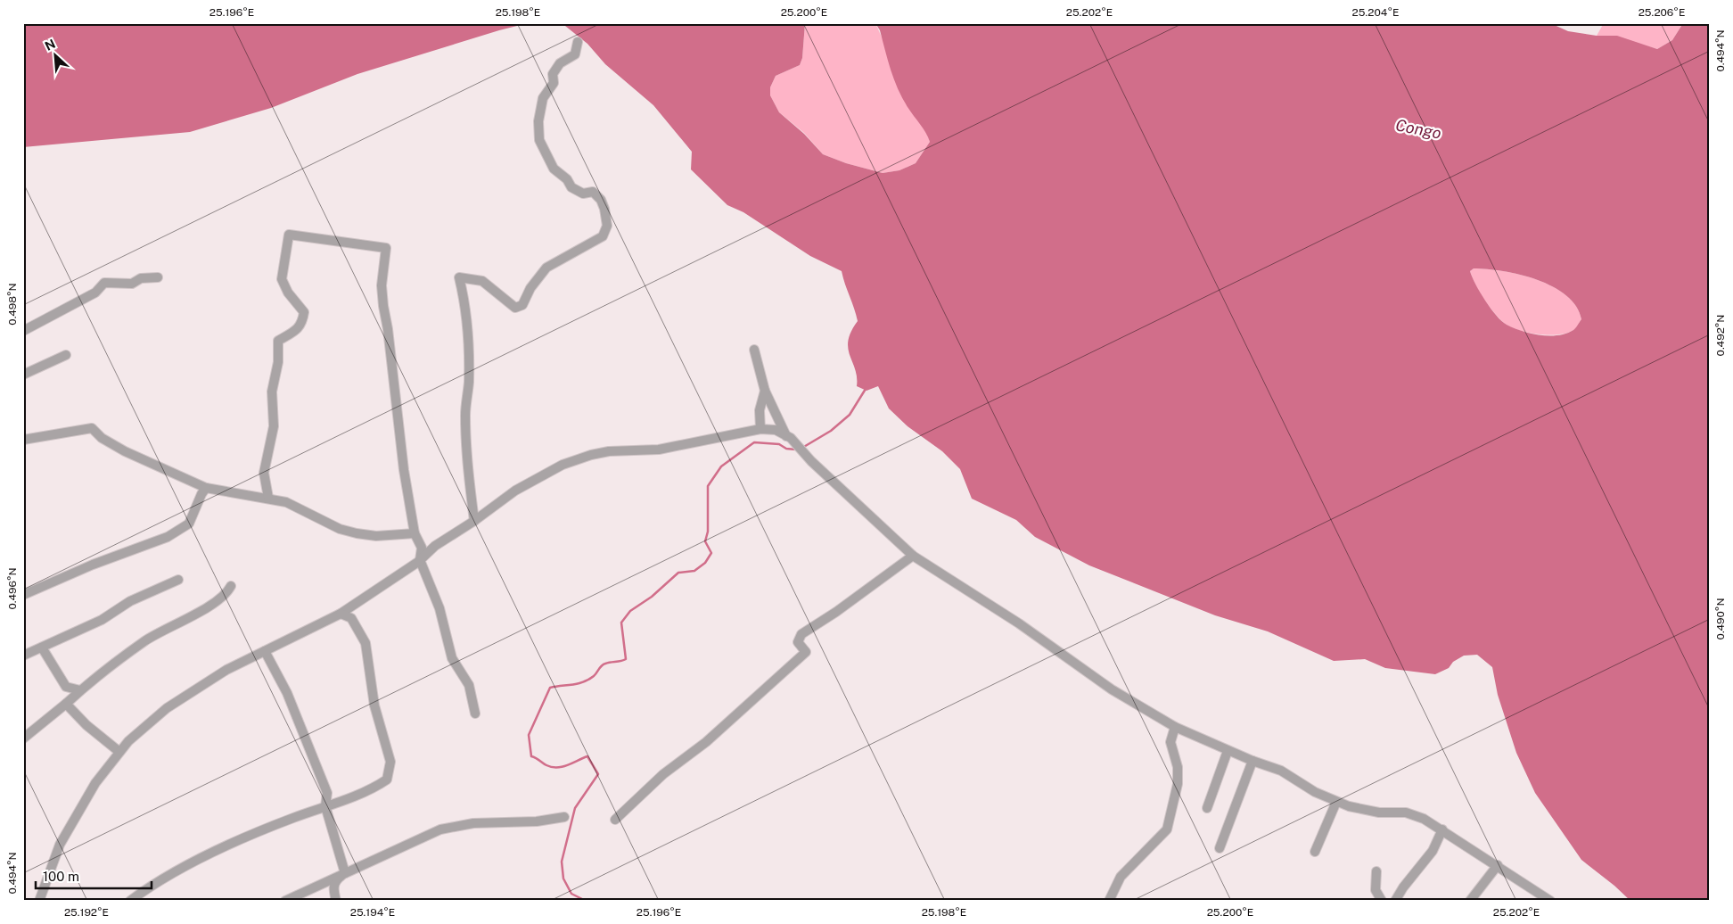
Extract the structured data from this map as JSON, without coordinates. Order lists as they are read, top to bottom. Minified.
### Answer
{"water":["Congo"],"scale_bar":"100 m","north":"top left","coordinates":["25.196°E","25.198°E","25.200°E","25.202°E","25.204°E","25.206°E","0.494°N","0.498°N","0.492°N","0.496°N","0.490°N","25.192°E","25.194°E"]}
